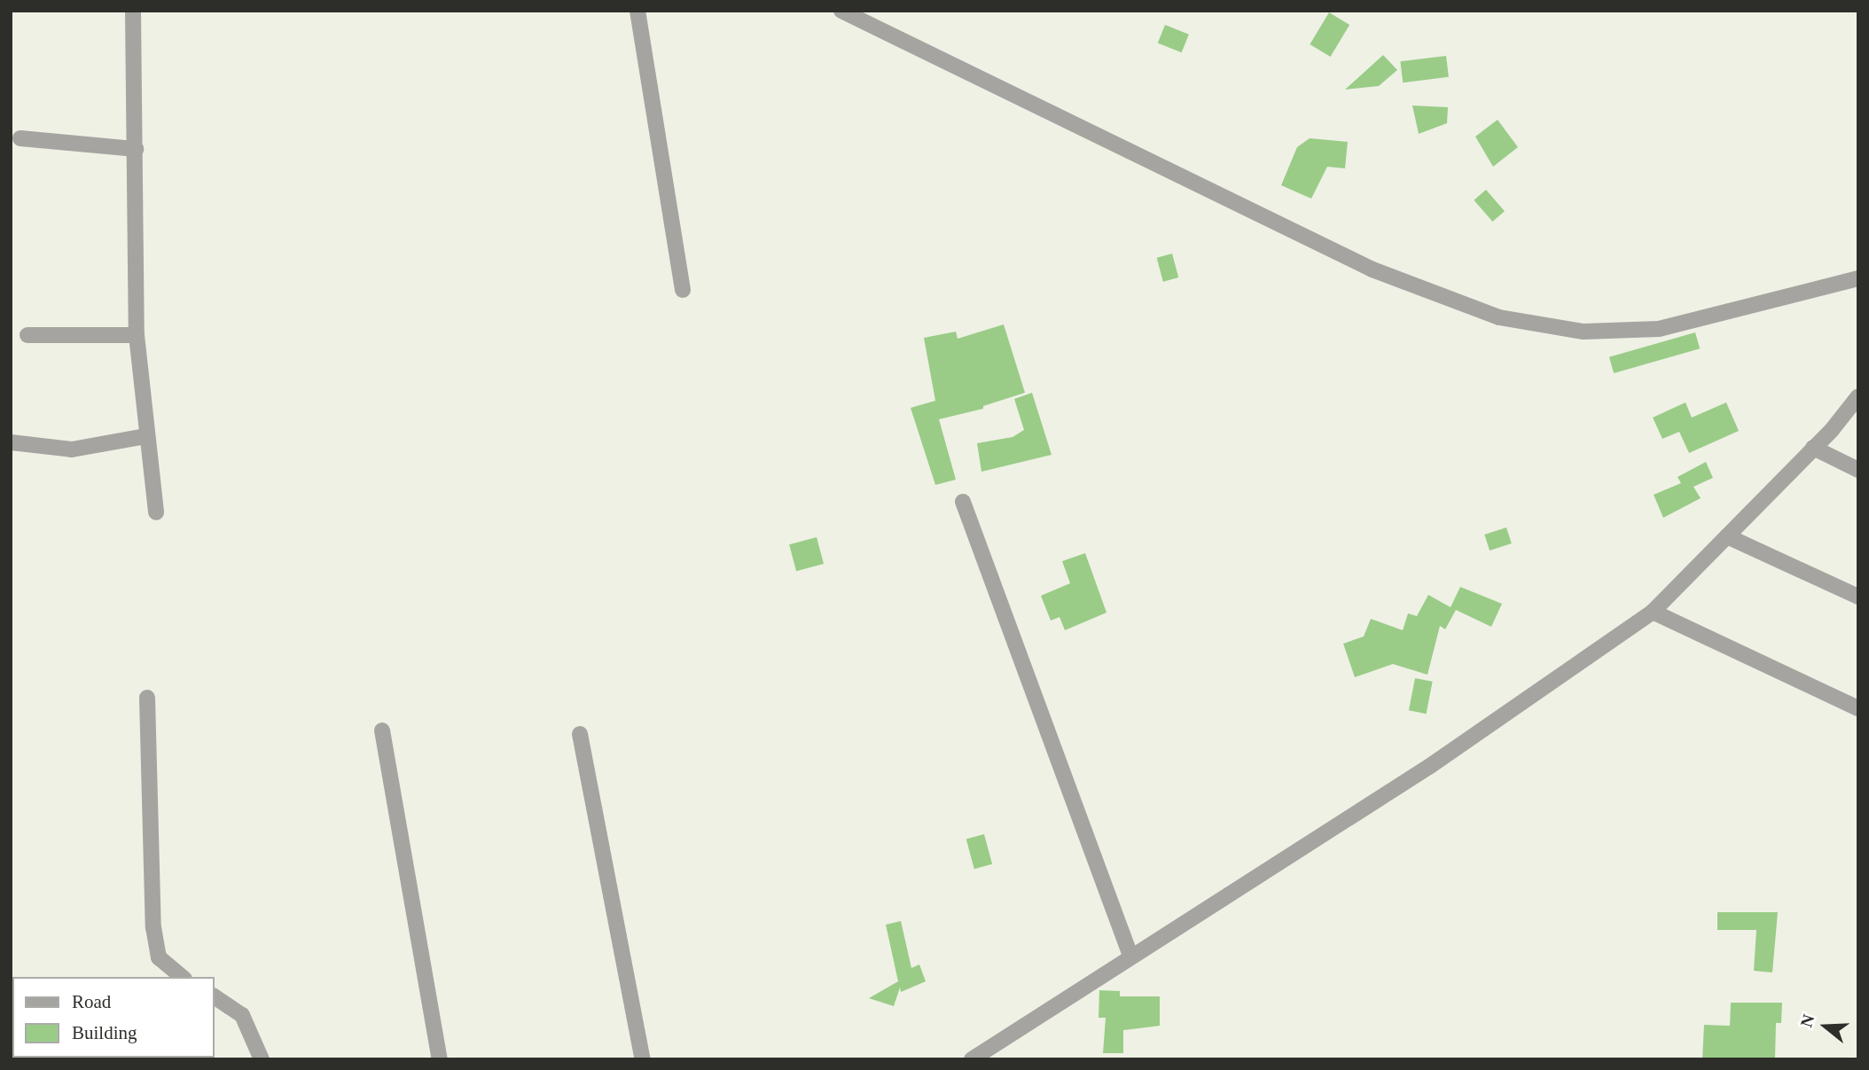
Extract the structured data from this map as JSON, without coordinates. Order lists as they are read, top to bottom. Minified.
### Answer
{"legend":["Road","Building"],"north":"left"}
